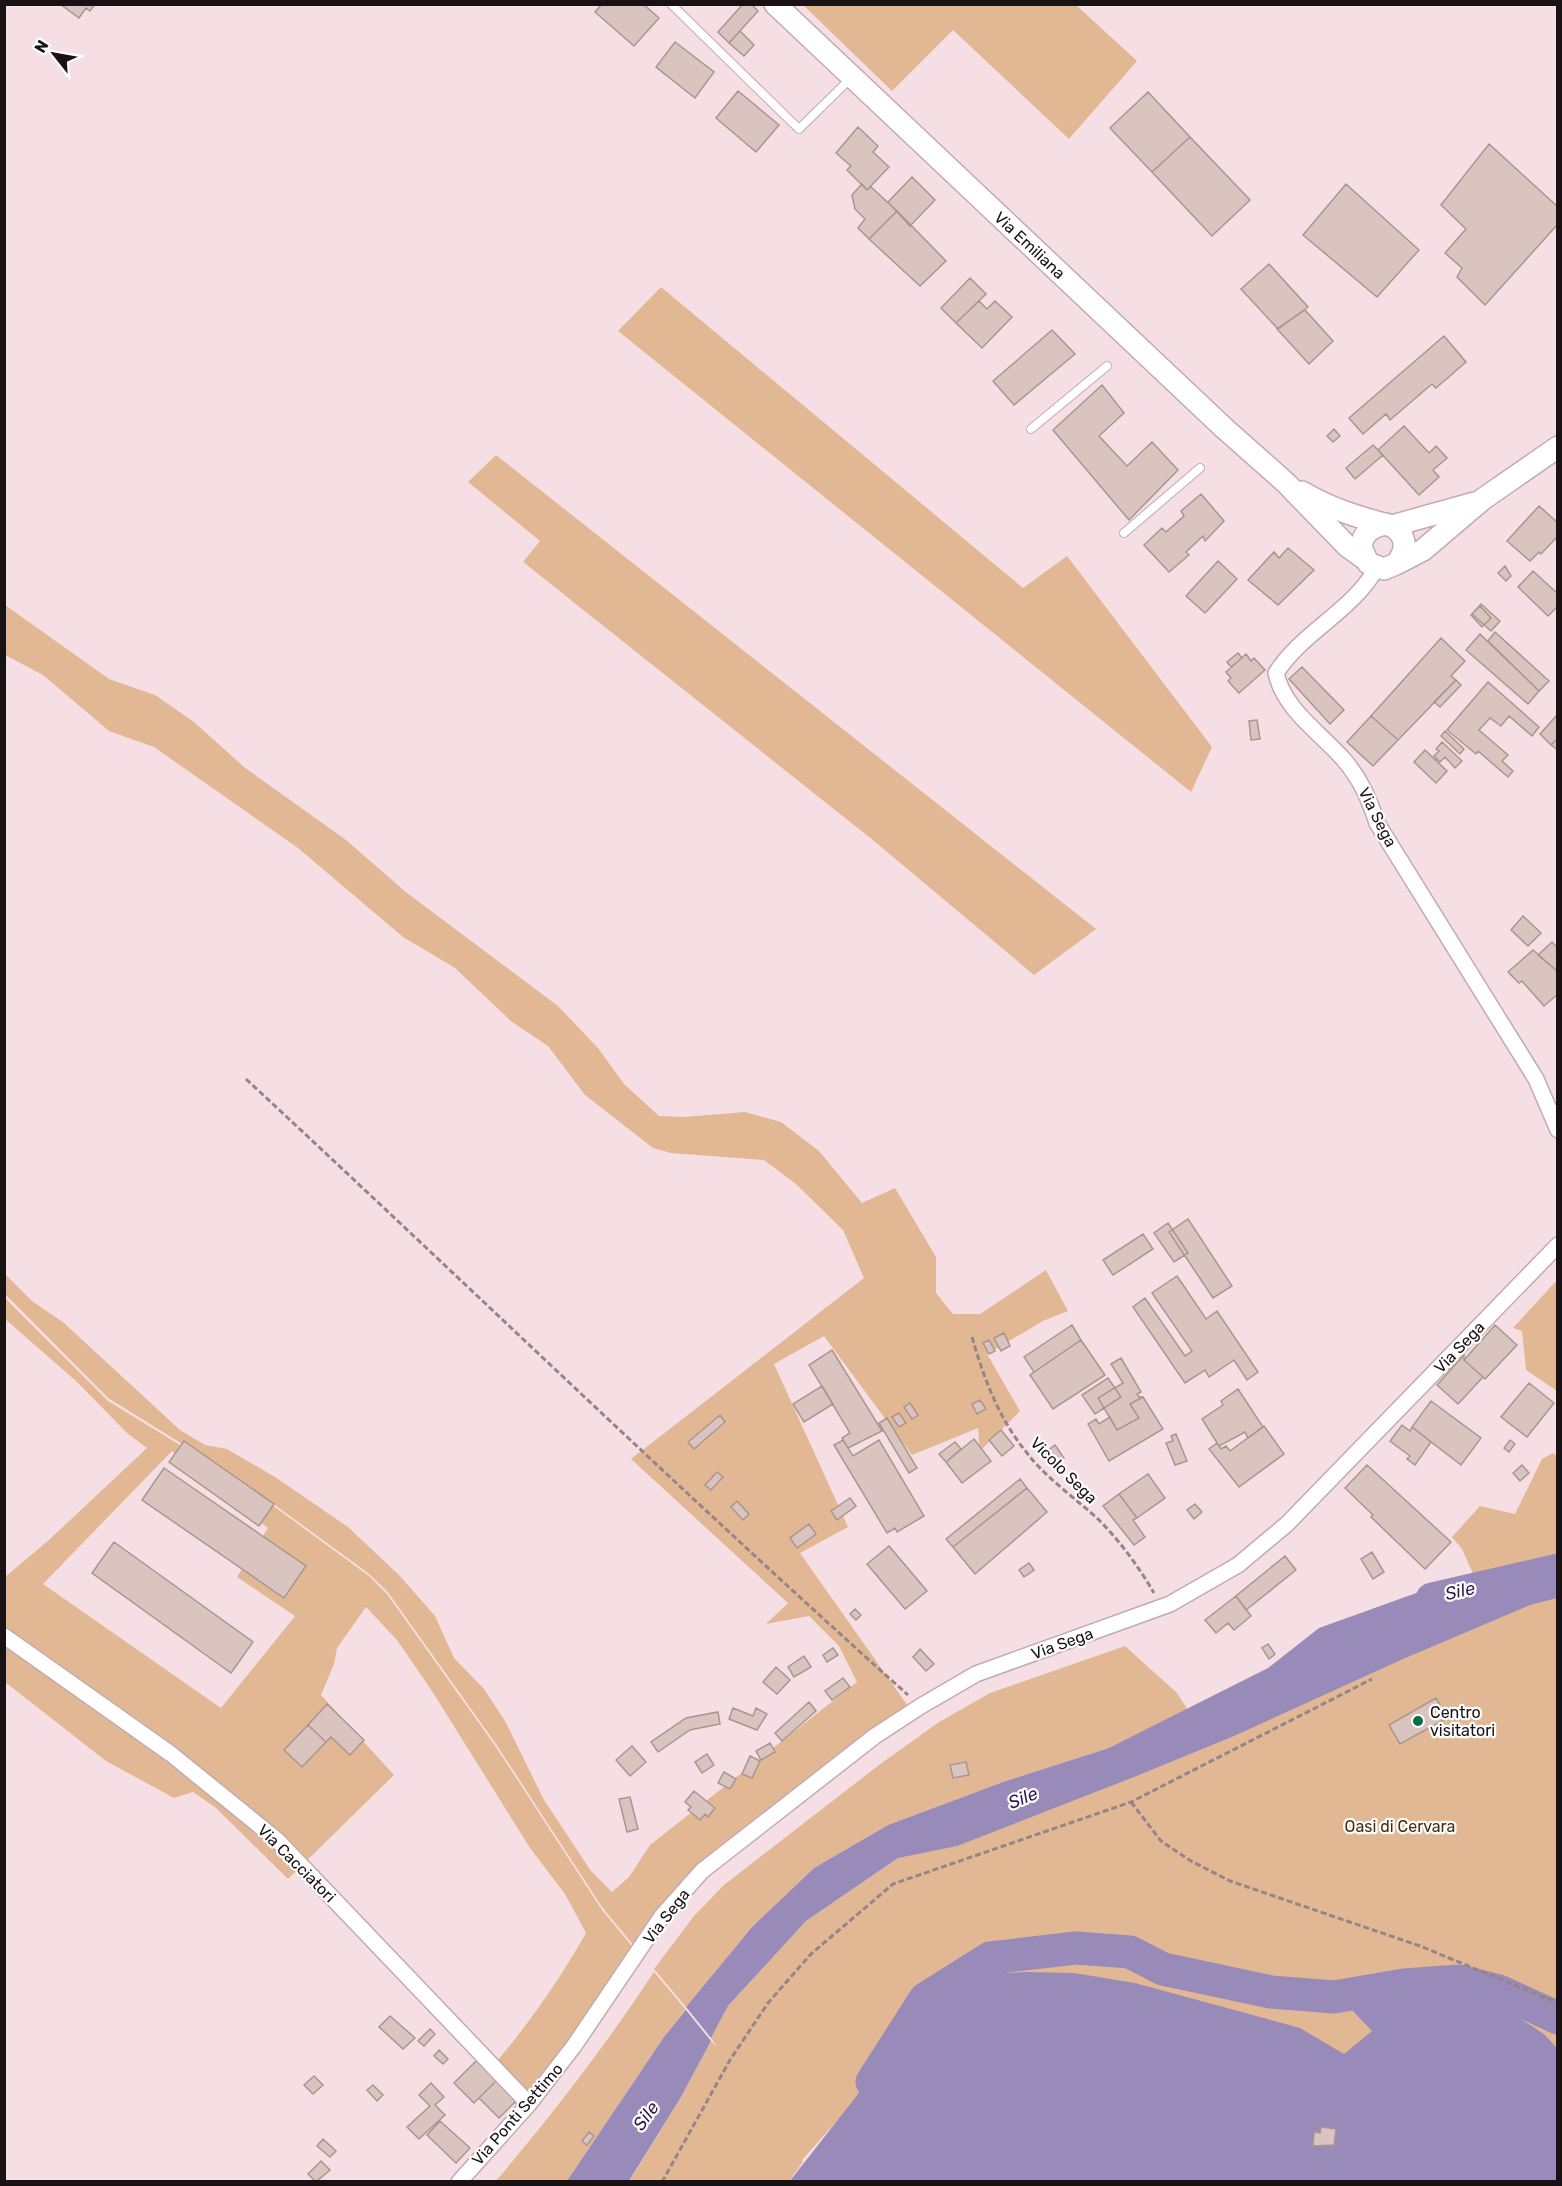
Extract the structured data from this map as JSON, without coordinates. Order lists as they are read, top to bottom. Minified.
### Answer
{"streets":{"main road":["Via Emiliana"],"street":["Via Sega","Via Cacciatori","Via Ponti Settimo"],"path":["Vicolo Sega"]},"crossings":[["Via Emiliana","Via Sega"],["Via Sega","Vicolo Sega"],["Via Sega","Via Ponti Settimo"],["Via Cacciatori","Via Ponti Settimo"]],"water":["Sile"],"parks":["Oasi di Cervara"],"places":["Centro visitatori"],"north":"top left"}
